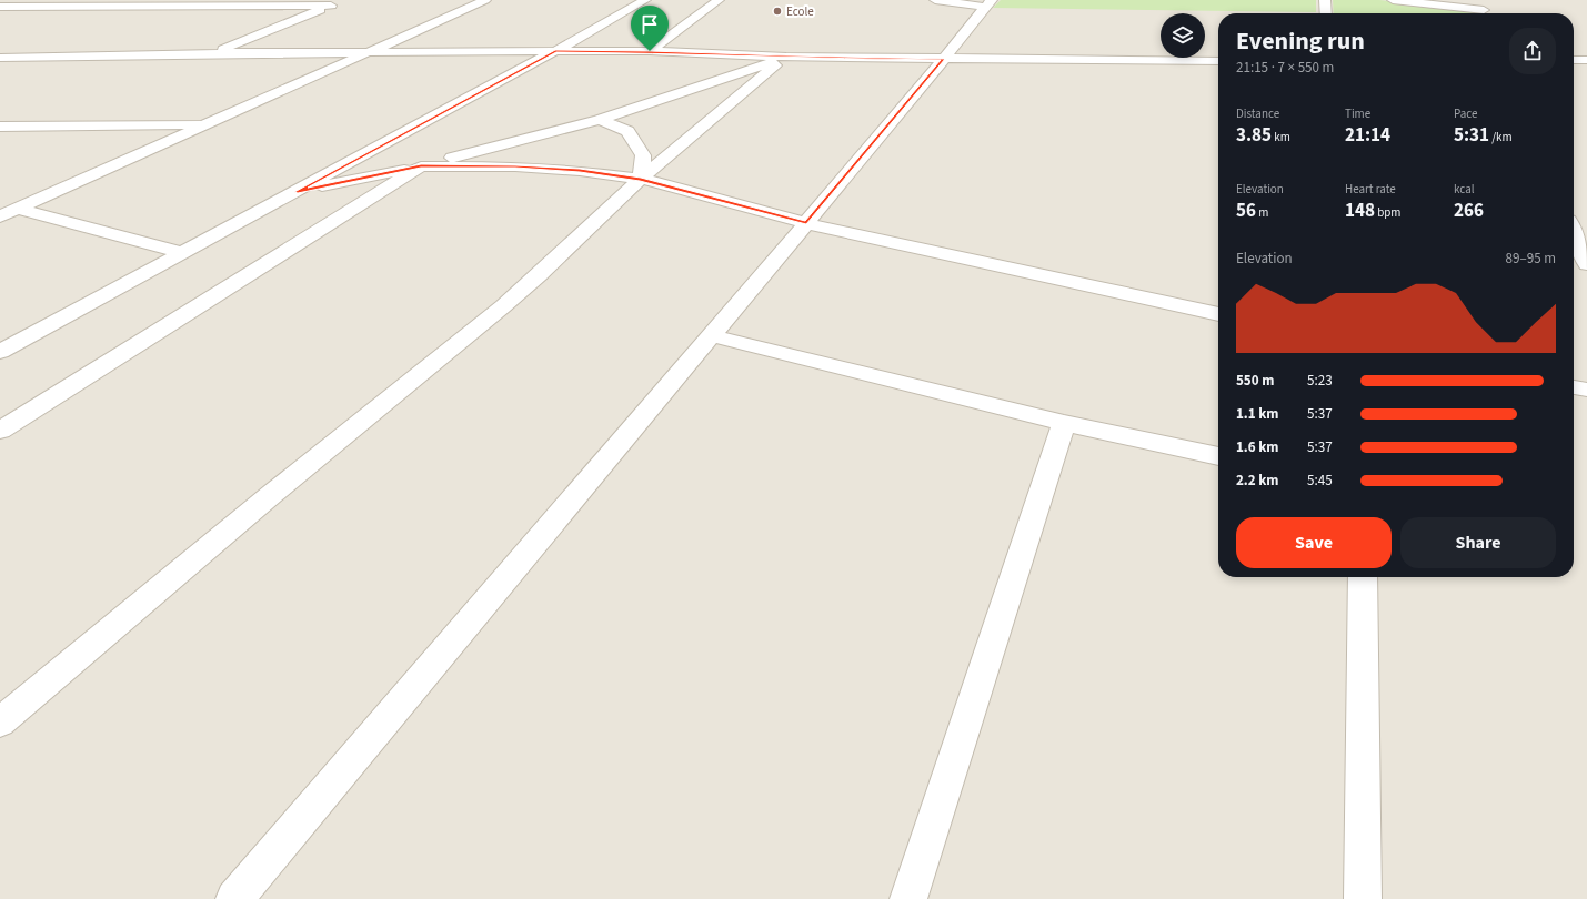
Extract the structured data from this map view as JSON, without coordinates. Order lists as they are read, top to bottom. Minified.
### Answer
{"places":["Ecole"],"page":{"heading":["Evening run","21:15 · 7 × 550 m"],"stats":[["Distance","3.85 km"],["Time","21:14"],["Pace","5:31 /km"],["Elevation","56 m"],["Heart rate","148 bpm"],["kcal","266"]],"chart":["Elevation","89–95 m"],"list":[{"name":"550 m","note":"5:23"},{"name":"1.1 km","note":"5:37"},{"name":"1.6 km","note":"5:37"},{"name":"2.2 km","note":"5:45"}],"buttons":["Save","Share"]}}
